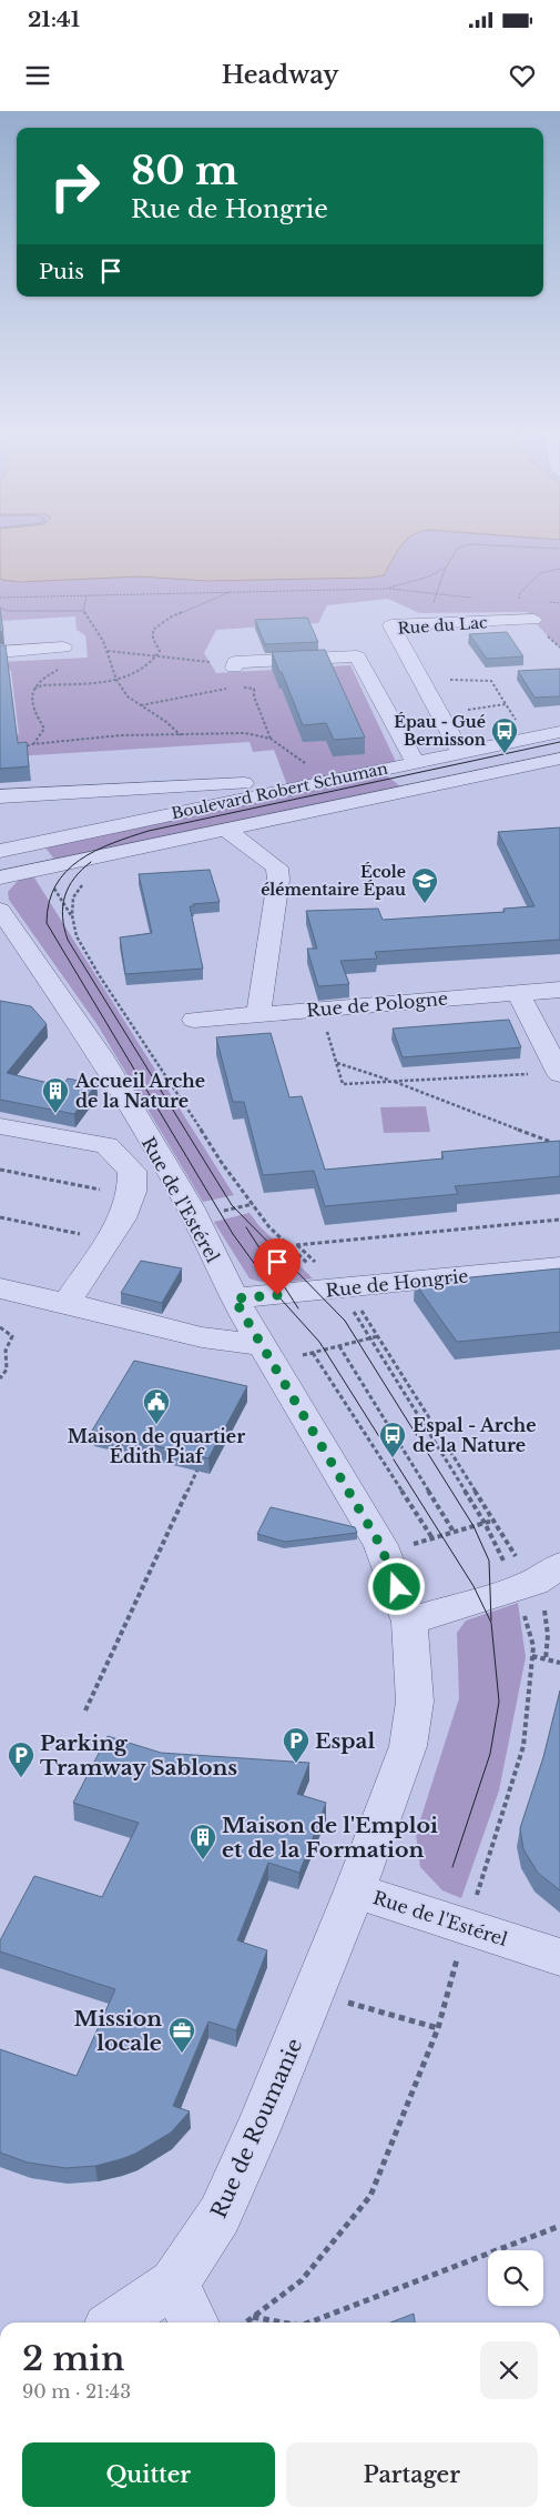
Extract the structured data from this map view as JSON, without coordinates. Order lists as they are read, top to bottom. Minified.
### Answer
{"streets":{"street":["Rue du Lac","Boulevard Robert Schuman","Rue de Pologne","Rue de l'Estérel","Rue de Hongrie","Rue de Roumanie"]},"crossings":[["Rue du Lac","Boulevard Robert Schuman"],["Rue de l'Estérel","Rue de Hongrie"],["Rue de l'Estérel","Rue de Roumanie"]],"places":{"bus stop":["Épau - Gué Bernisson","Espal - Arche de la Nature"],"school or university":["École élémentaire Épau"],"building":["Accueil Arche de la Nature","Maison de l'Emploi et de la Formation"],"public building":["Maison de quartier Édith Piaf"],"parking":["Espal","Parking Tramway Sablons"],"office":["Mission locale"]},"page":{"status":"21:41","header":"Headway","turn":["80 m","Rue de Hongrie"],"then":"Puis","heading":["2 min","90 m · 21:43"],"buttons":["Quitter","Partager"]}}
